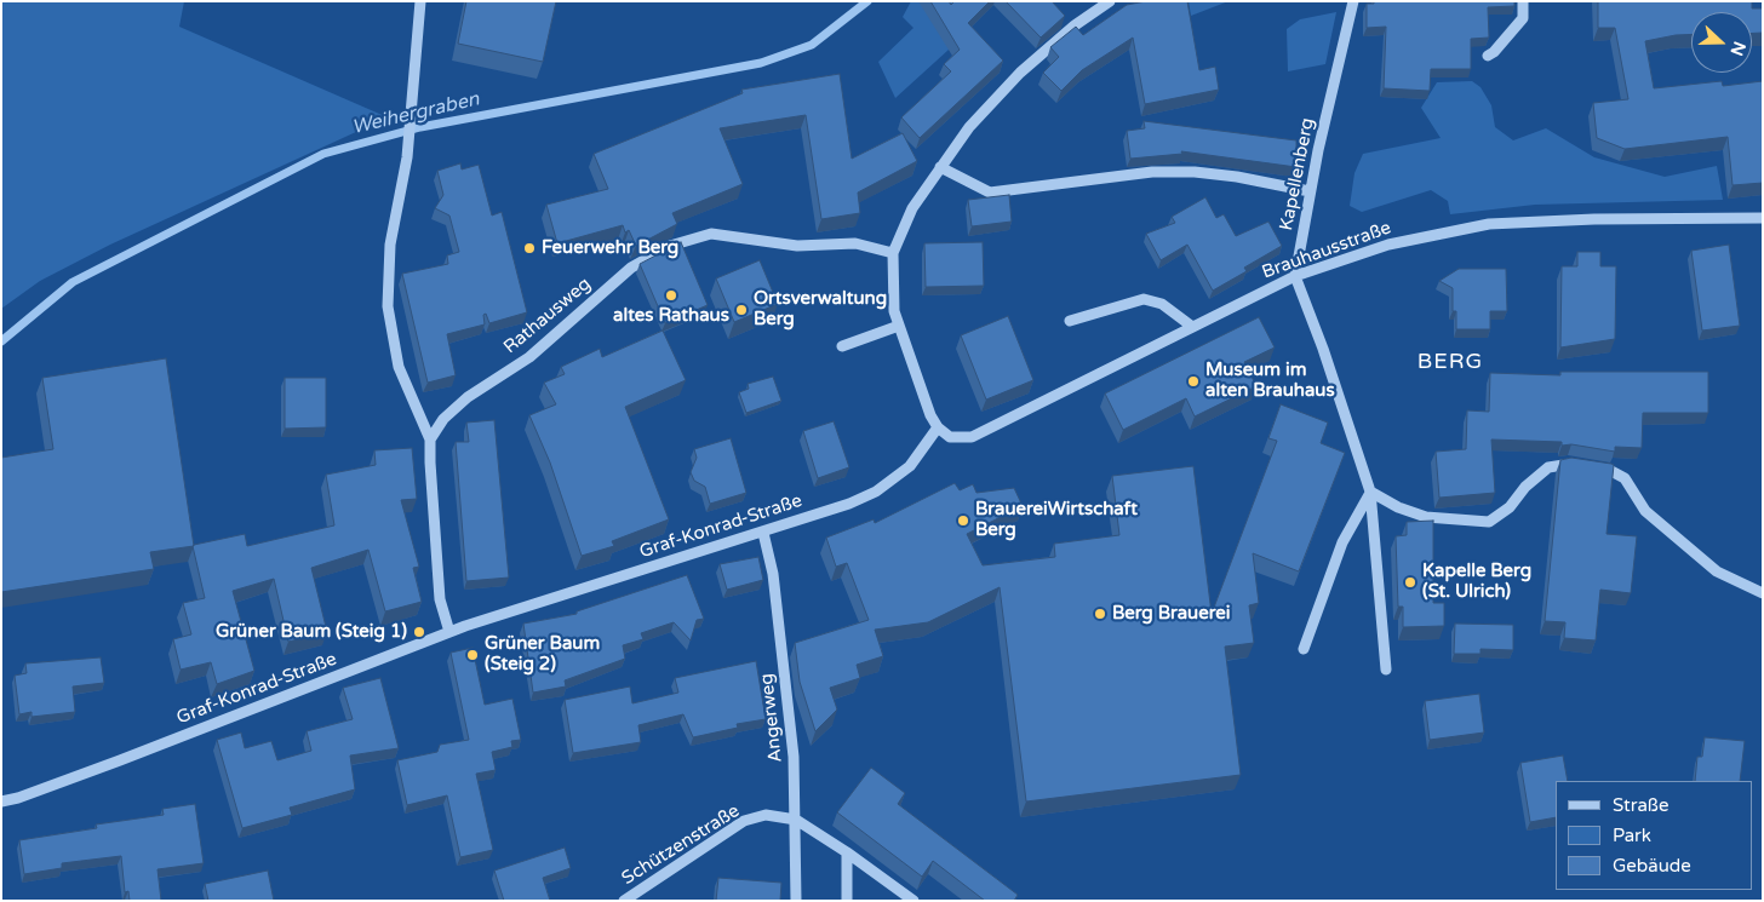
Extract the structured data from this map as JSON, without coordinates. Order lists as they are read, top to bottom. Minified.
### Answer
{"streets":{"street":["Kapellenberg","Brauhausstraße","Rathausweg","Graf-Konrad-Straße","Angerweg","Schützenstraße"]},"crossings":[["Kapellenberg","Brauhausstraße"],["Brauhausstraße","Graf-Konrad-Straße"],["Graf-Konrad-Straße","Angerweg"],["Angerweg","Schützenstraße"]],"districts":["BERG"],"water":["Weihergraben"],"places":["Feuerwehr Berg","altes Rathaus","Ortsverwaltung Berg","Museum im alten Brauhaus","BrauereiWirtschaft Berg","Kapelle Berg (St. Ulrich)","Berg Brauerei","Grüner Baum (Steig 1)","Grüner Baum (Steig 2)"],"legend":["Straße","Park","Gebäude"],"north":"right"}
